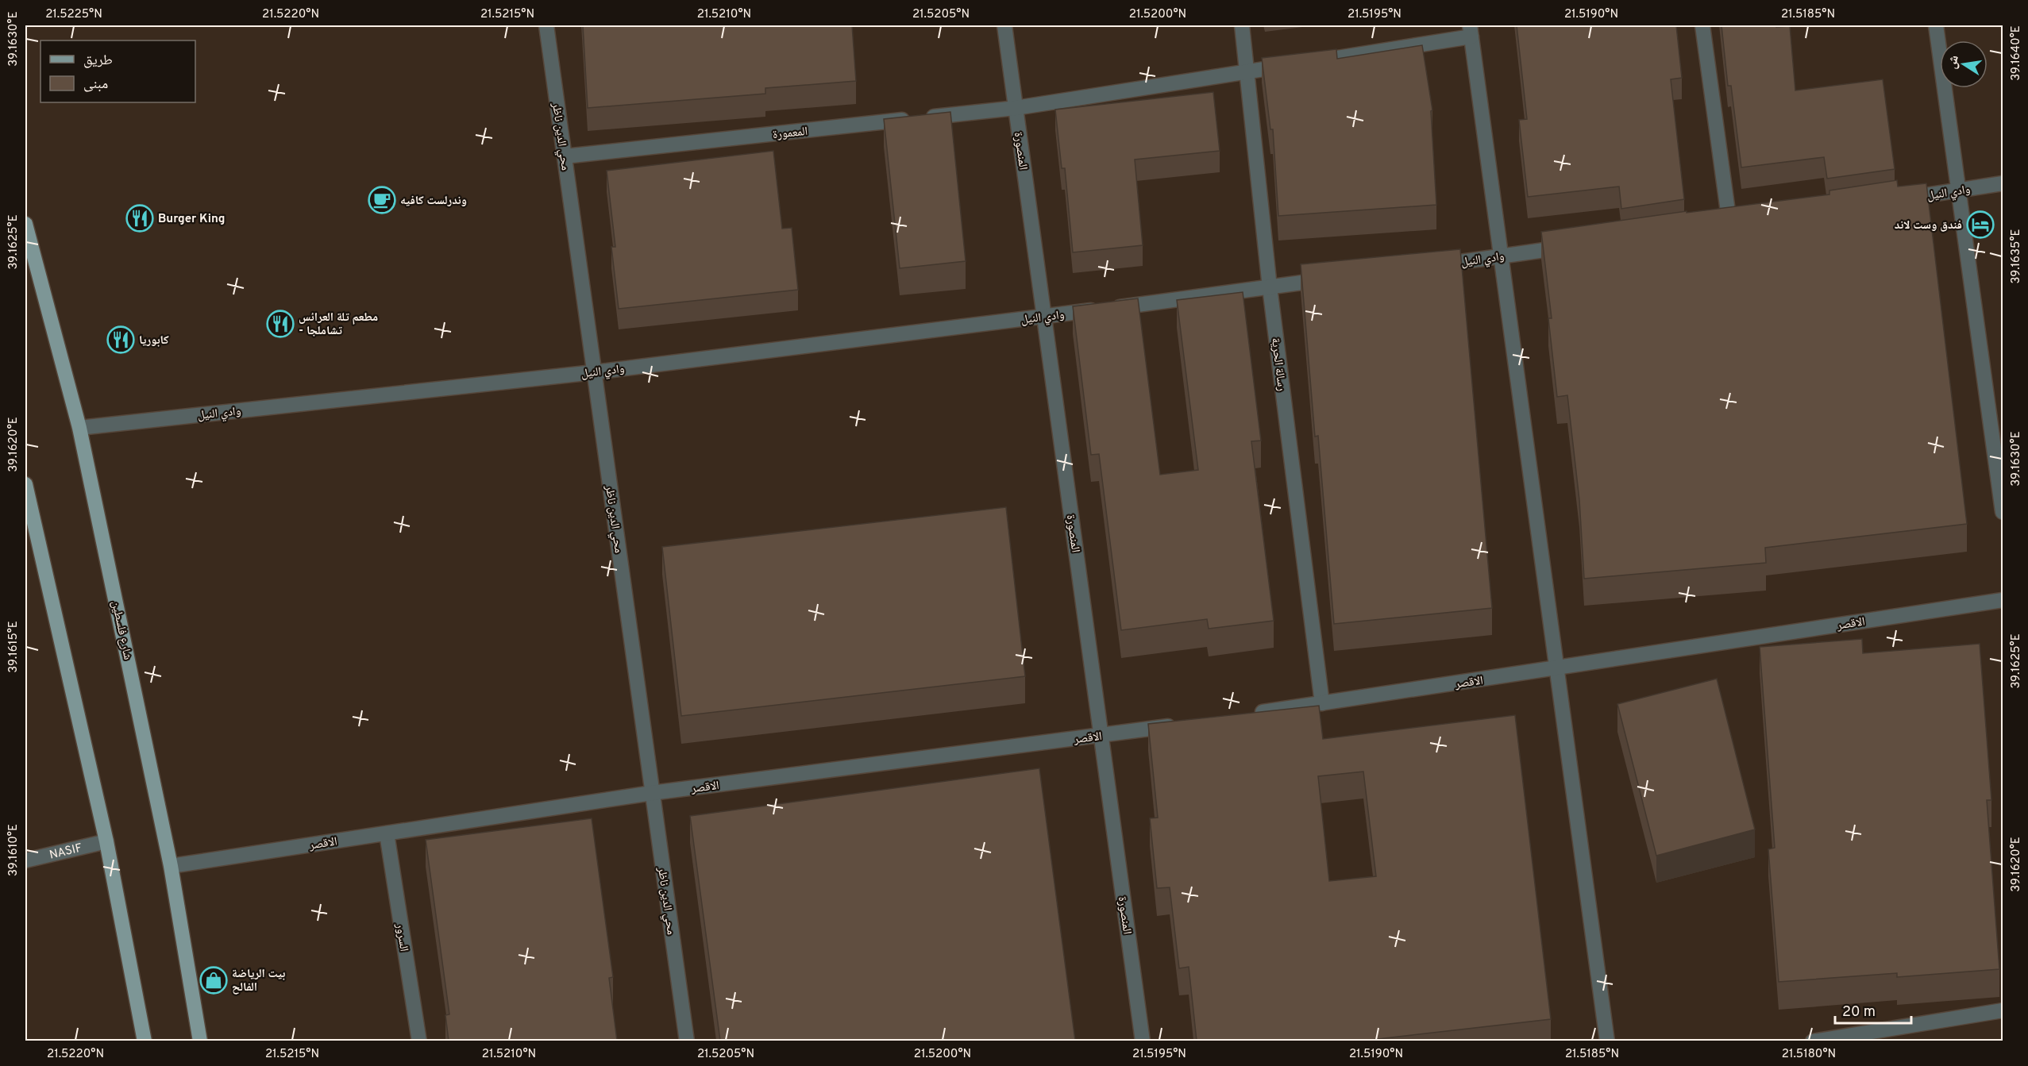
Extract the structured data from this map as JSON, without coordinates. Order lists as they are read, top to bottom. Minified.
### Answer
{"streets":{"main road":["شارع فلسطين"],"street":["المعمورة","محي الدين ناظر","المنصورة","وادي النيل","رسالة الحرية","الاقصر","NASIF","السرور"]},"crossings":[["المعمورة","محي الدين ناظر"],["المعمورة","المنصورة"],["المعمورة","رسالة الحرية"],["محي الدين ناظر","وادي النيل"],["محي الدين ناظر","الاقصر"],["المنصورة","وادي النيل"],["المنصورة","الاقصر"],["وادي النيل","رسالة الحرية"],["وادي النيل","شارع فلسطين"],["رسالة الحرية","الاقصر"],["الاقصر","شارع فلسطين"],["الاقصر","السرور"]],"places":{"cafe":["وندرلست كافيه"],"restaurant":["Burger King","مطعم تلة العرائس - تشاملجا","كابوريا"],"hotel":["فندق وست لاند"],"shop":["بيت الرياضة الفالح"]},"legend":["طريق","مبنى"],"scale_bar":"20 m","north":"left","coordinates":["21.5225°N","21.5220°N","21.5215°N","21.5210°N","21.5205°N","21.5200°N","21.5195°N","21.5190°N","21.5185°N","39.1630°E","39.1640°E","39.1625°E","39.1635°E","39.1620°E","39.1615°E","39.1610°E","21.5180°N"]}
